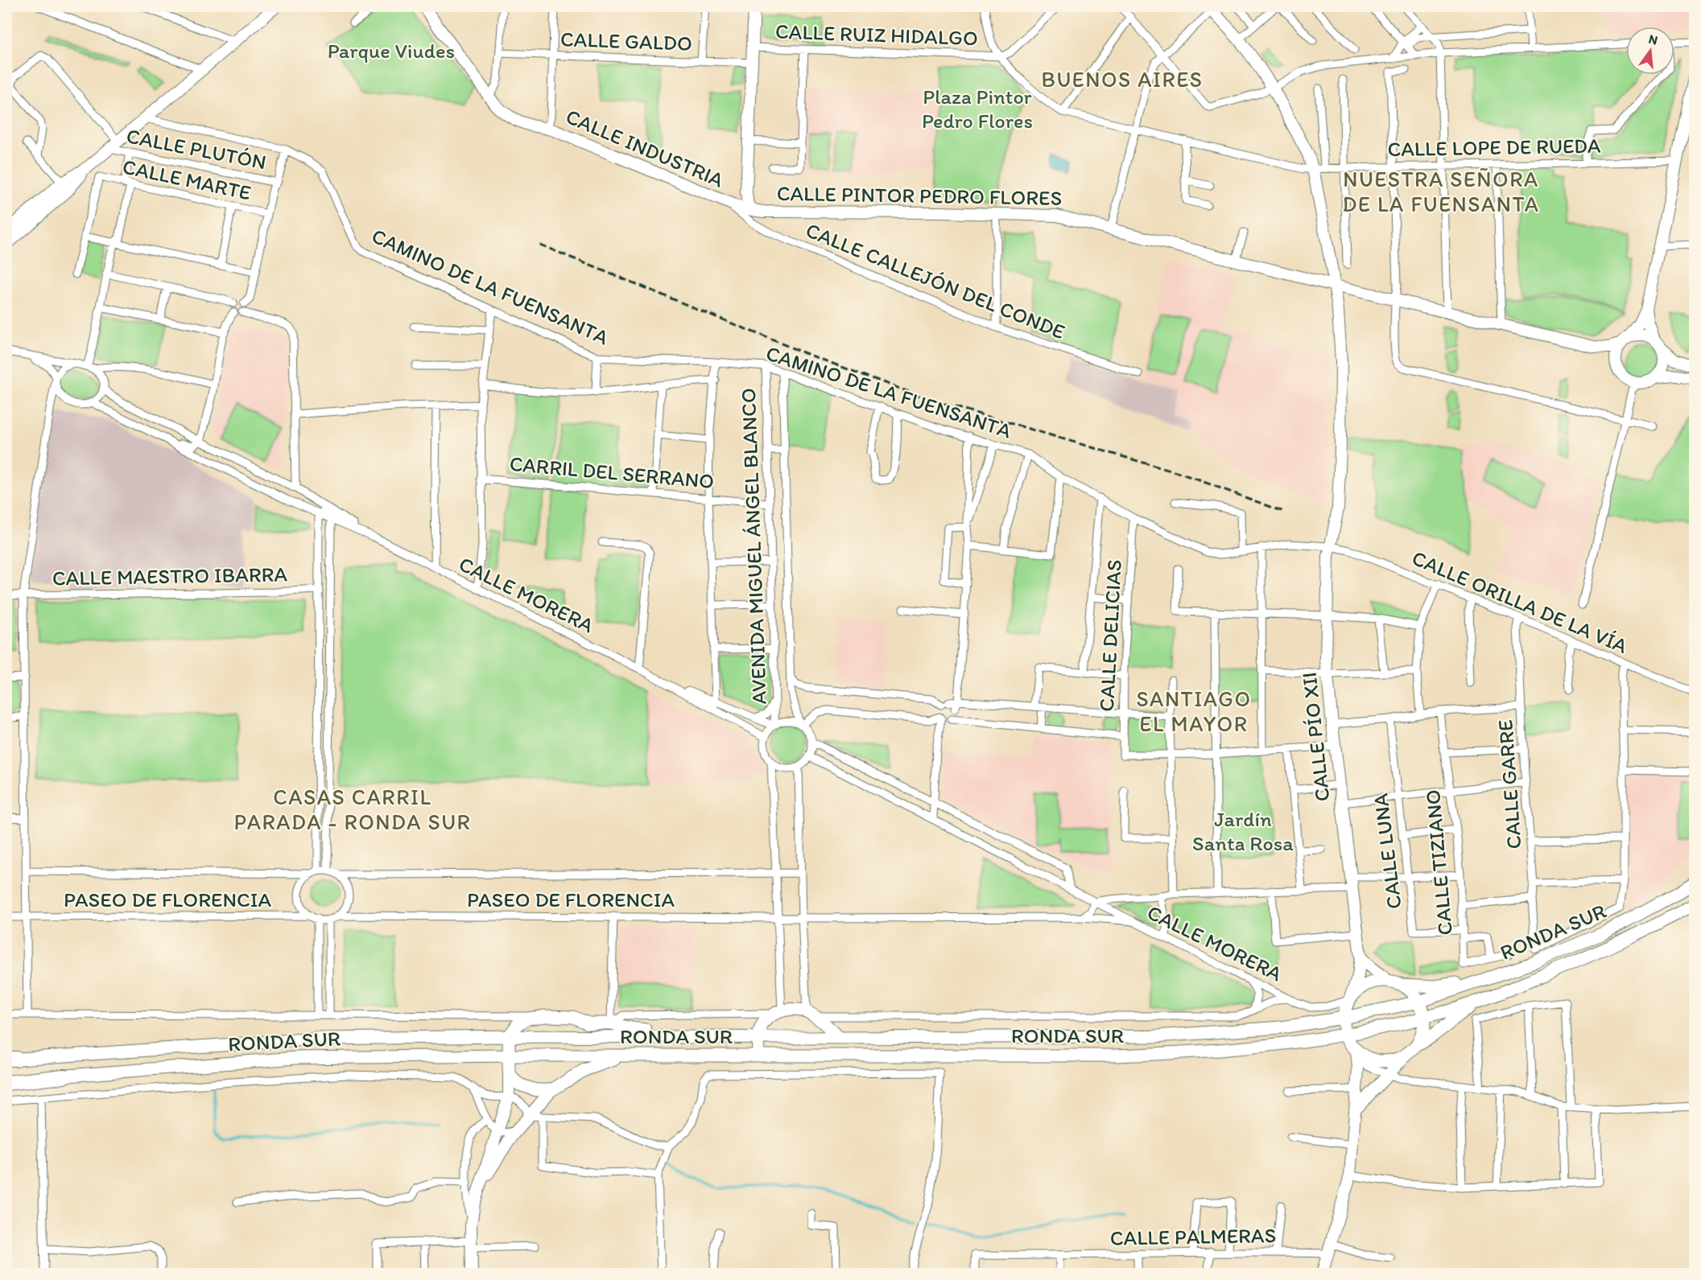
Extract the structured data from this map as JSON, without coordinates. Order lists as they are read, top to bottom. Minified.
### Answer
{"streets":{"main road":["CALLE INDUSTRIA","CALLE PINTOR PEDRO FLORES","CALLE PÍO XII","RONDA SUR"],"street":["CALLE RUIZ HIDALGO","CALLE GALDO","CALLE LOPE DE RUEDA","CALLE PLUTÓN","CALLE MARTE","CALLE CALLEJÓN DEL CONDE","CAMINO DE LA FUENSANTA","CARRIL DEL SERRANO","AVENIDA MIGUEL ÁNGEL BLANCO","CALLE MAESTRO IBARRA","CALLE MORERA","CALLE ORILLA DE LA VÍA","CALLE DELICIAS","CALLE GARRE","CALLE LUNA","CALLE TIZIANO","PASEO DE FLORENCIA","CALLE PALMERAS"]},"crossings":[["CALLE LOPE DE RUEDA","CALLE PÍO XII"],["CALLE INDUSTRIA","CALLE PINTOR PEDRO FLORES"],["CALLE INDUSTRIA","CALLE CALLEJÓN DEL CONDE"],["CALLE PINTOR PEDRO FLORES","CALLE CALLEJÓN DEL CONDE"],["CALLE PINTOR PEDRO FLORES","CALLE PÍO XII"],["CAMINO DE LA FUENSANTA","AVENIDA MIGUEL ÁNGEL BLANCO"],["CAMINO DE LA FUENSANTA","CALLE ORILLA DE LA VÍA"],["CAMINO DE LA FUENSANTA","CALLE DELICIAS"],["CAMINO DE LA FUENSANTA","CALLE PÍO XII"],["CARRIL DEL SERRANO","AVENIDA MIGUEL ÁNGEL BLANCO"],["AVENIDA MIGUEL ÁNGEL BLANCO","CALLE MORERA"],["CALLE MORERA","CALLE PÍO XII"],["CALLE MORERA","PASEO DE FLORENCIA"],["CALLE ORILLA DE LA VÍA","CALLE PÍO XII"],["CALLE ORILLA DE LA VÍA","CALLE GARRE"],["CALLE LUNA","CALLE TIZIANO"]],"districts":["BUENOS AIRES","NUESTRA SEÑORA DE LA FUENSANTA","SANTIAGO EL MAYOR","CASAS CARRIL PARADA - RONDA SUR"],"parks":["Parque Viudes","Plaza Pintor Pedro Flores","Jardín Santa Rosa"],"north":"top"}
